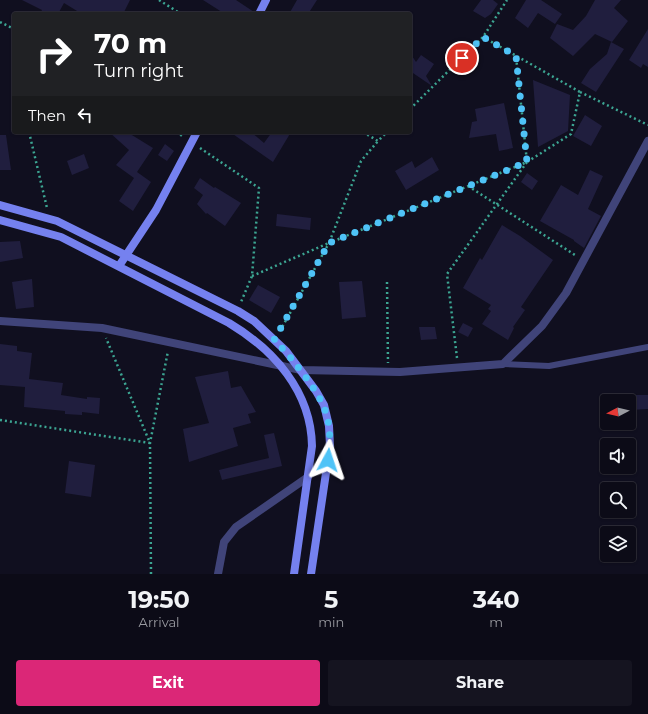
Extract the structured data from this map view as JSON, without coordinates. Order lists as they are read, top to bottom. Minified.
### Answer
{"north":"left","page":{"turn":["70 m","Turn right"],"then":"Then","eta":["19:50","Arrival","5","min","340","m"],"buttons":["Exit","Share"]}}
